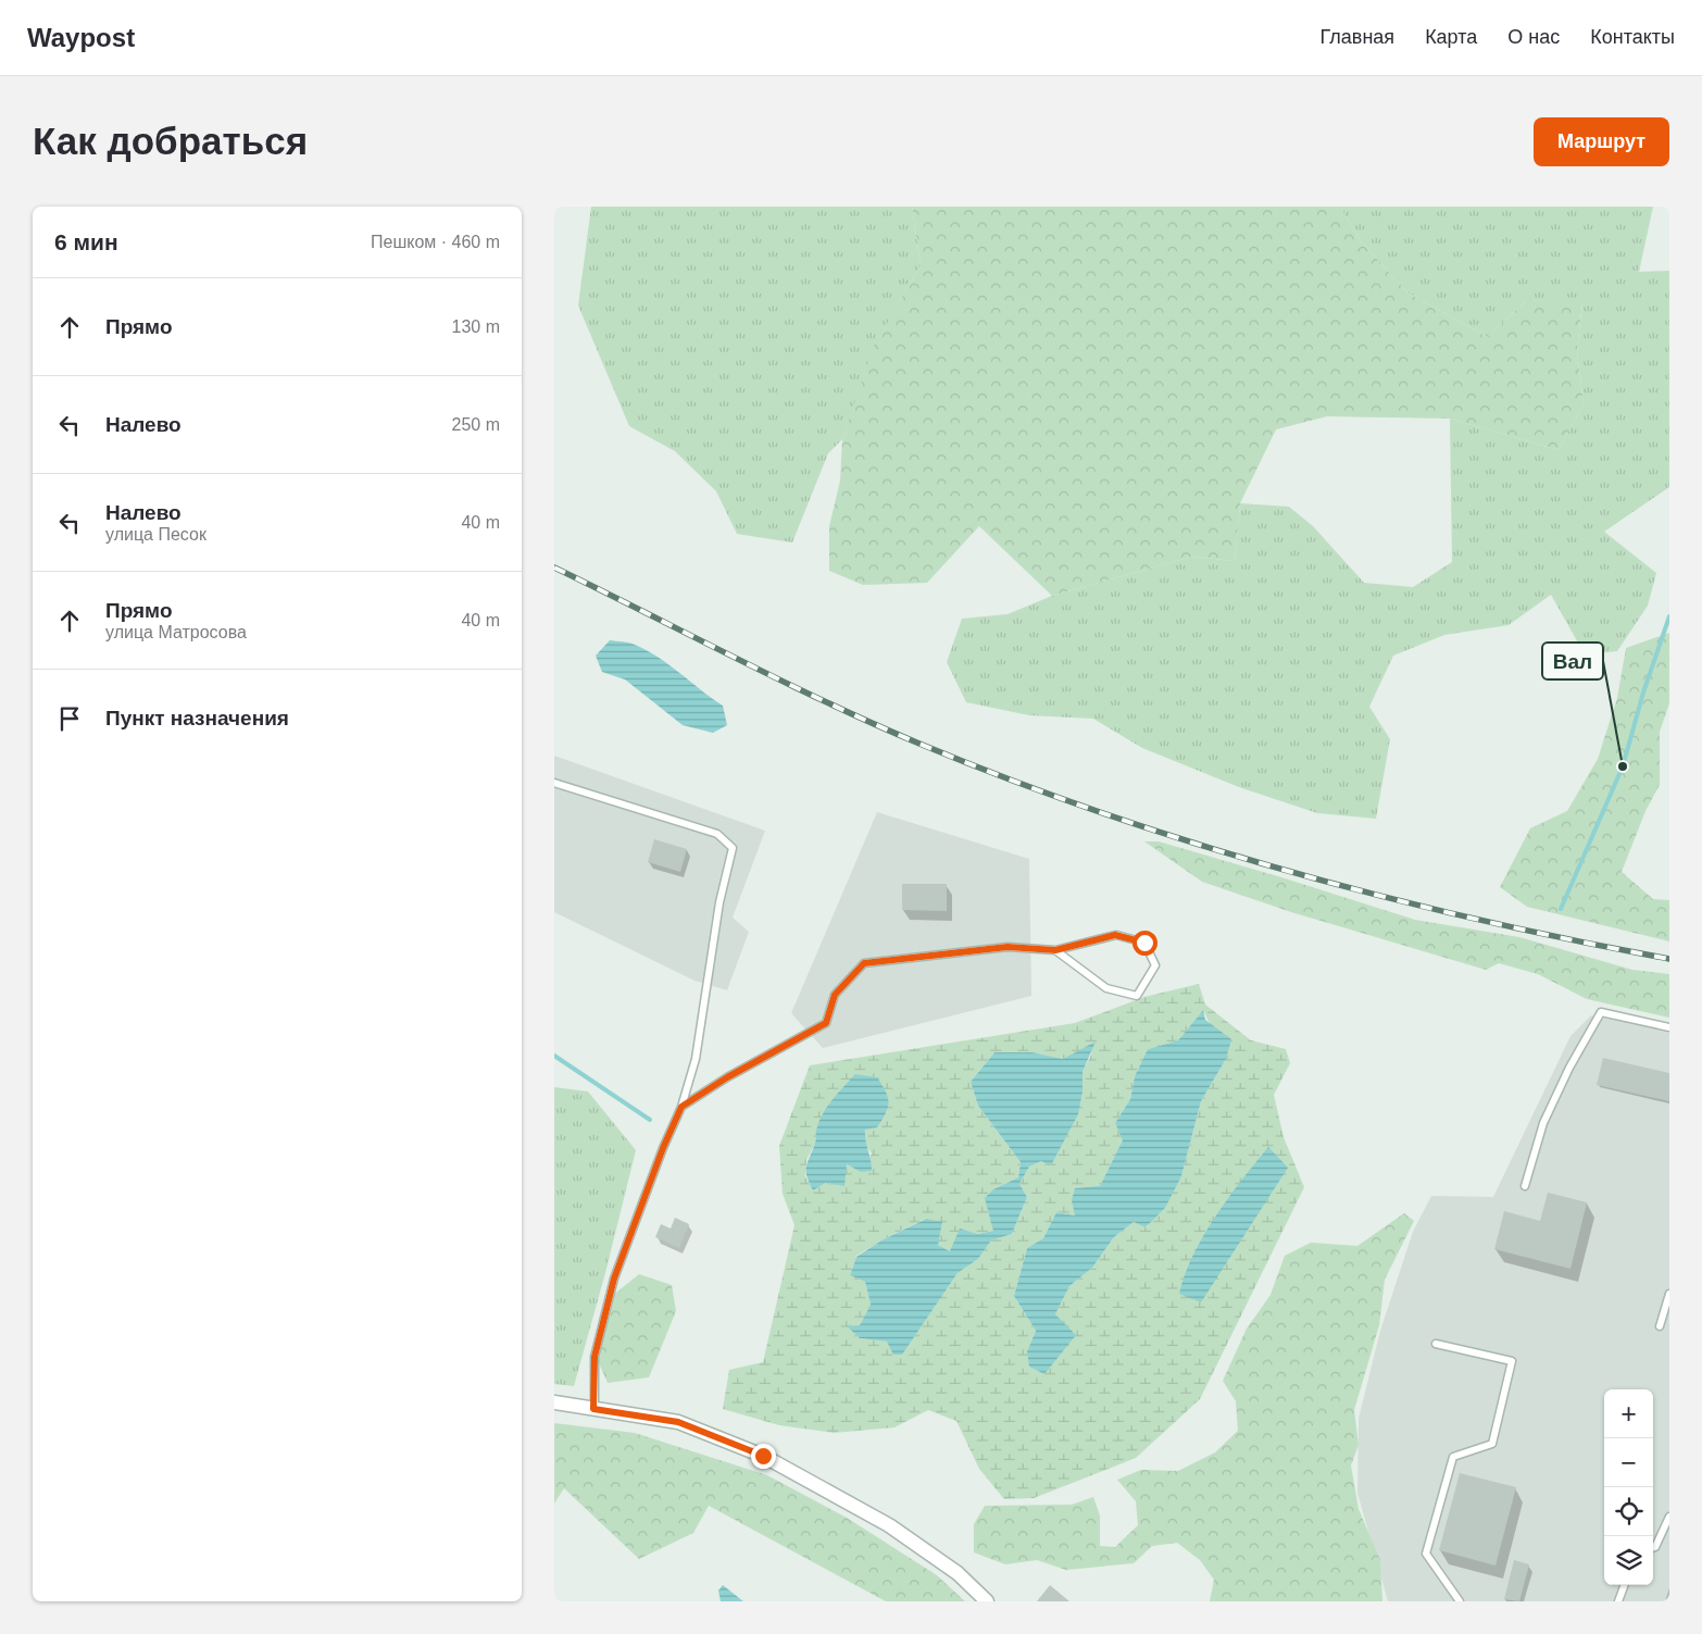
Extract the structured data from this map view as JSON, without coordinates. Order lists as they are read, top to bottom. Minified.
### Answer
{"places":["Вал"],"page":{"header":"Waypost","nav":["Главная","Карта","О нас","Контакты"],"buttons":"Маршрут","title":"Как добраться","heading":["6 мин","Пешком · 460 m"],"list":[["Прямо","130 m"],["Налево","250 m"],["Налево","улица Песок","40 m"],["Прямо","улица Матросова","40 m"],"Пункт назначения"],"map_buttons":["+","−"]}}
